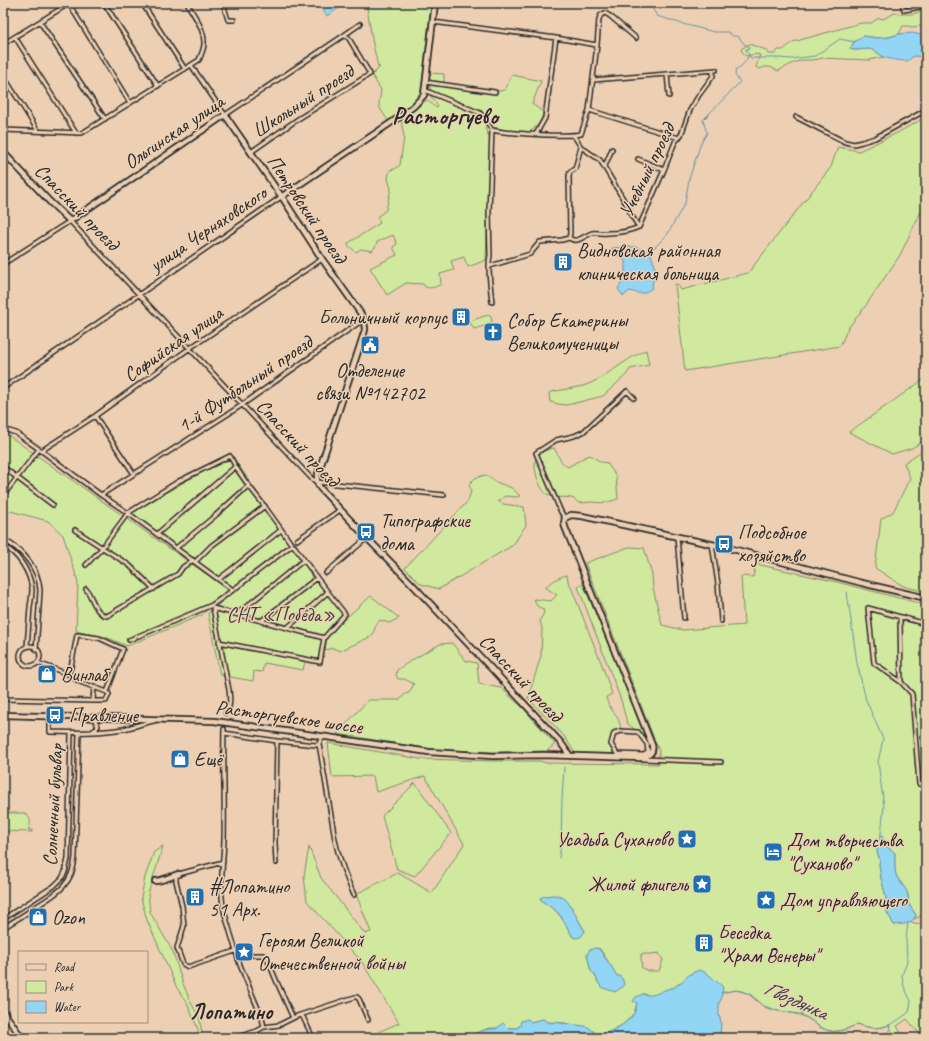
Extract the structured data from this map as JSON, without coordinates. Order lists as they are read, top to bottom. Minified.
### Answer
{"streets":{"street":["Школьный проезд","Ольгинская улица","Учебный проезд","Спасский проезд","Петровский проезд","улица Черняховского","Софийская улица","1-й Футбольный проезд","Расторгуевское шоссе","Солнечный бульвар"]},"crossings":[["Школьный проезд","Ольгинская улица"],["Школьный проезд","Петровский проезд"],["Ольгинская улица","Спасский проезд"],["Ольгинская улица","Петровский проезд"],["Спасский проезд","улица Черняховского"],["Спасский проезд","Софийская улица"],["Спасский проезд","1-й Футбольный проезд"],["Спасский проезд","Расторгуевское шоссе"],["Петровский проезд","улица Черняховского"],["Петровский проезд","Софийская улица"],["Петровский проезд","1-й Футбольный проезд"]],"districts":["Расторгуево","Лопатино"],"water":["Гвоздянка"],"parks":["СНТ «Победа»"],"places":{"building":["Видновская районная клиническая больница","Больничный корпус","#Лопатино 51 Арх.","Беседка \"Храм Венеры\""],"church":["Собор Екатерины Великомученицы"],"public building":["Отделение связи №142702"],"bus stop":["Типографские дома","Подсобное хозяйство","Правление"],"shop":["Винлаб","Ещё","Ozon"],"place":["Усадьба Суханово","Жилой флигель","Дом управляющего","Героям Великой Отечественной войны"],"hotel":["Дом творчества \"Суханово\""]},"legend":["Road","Park","Water"]}
